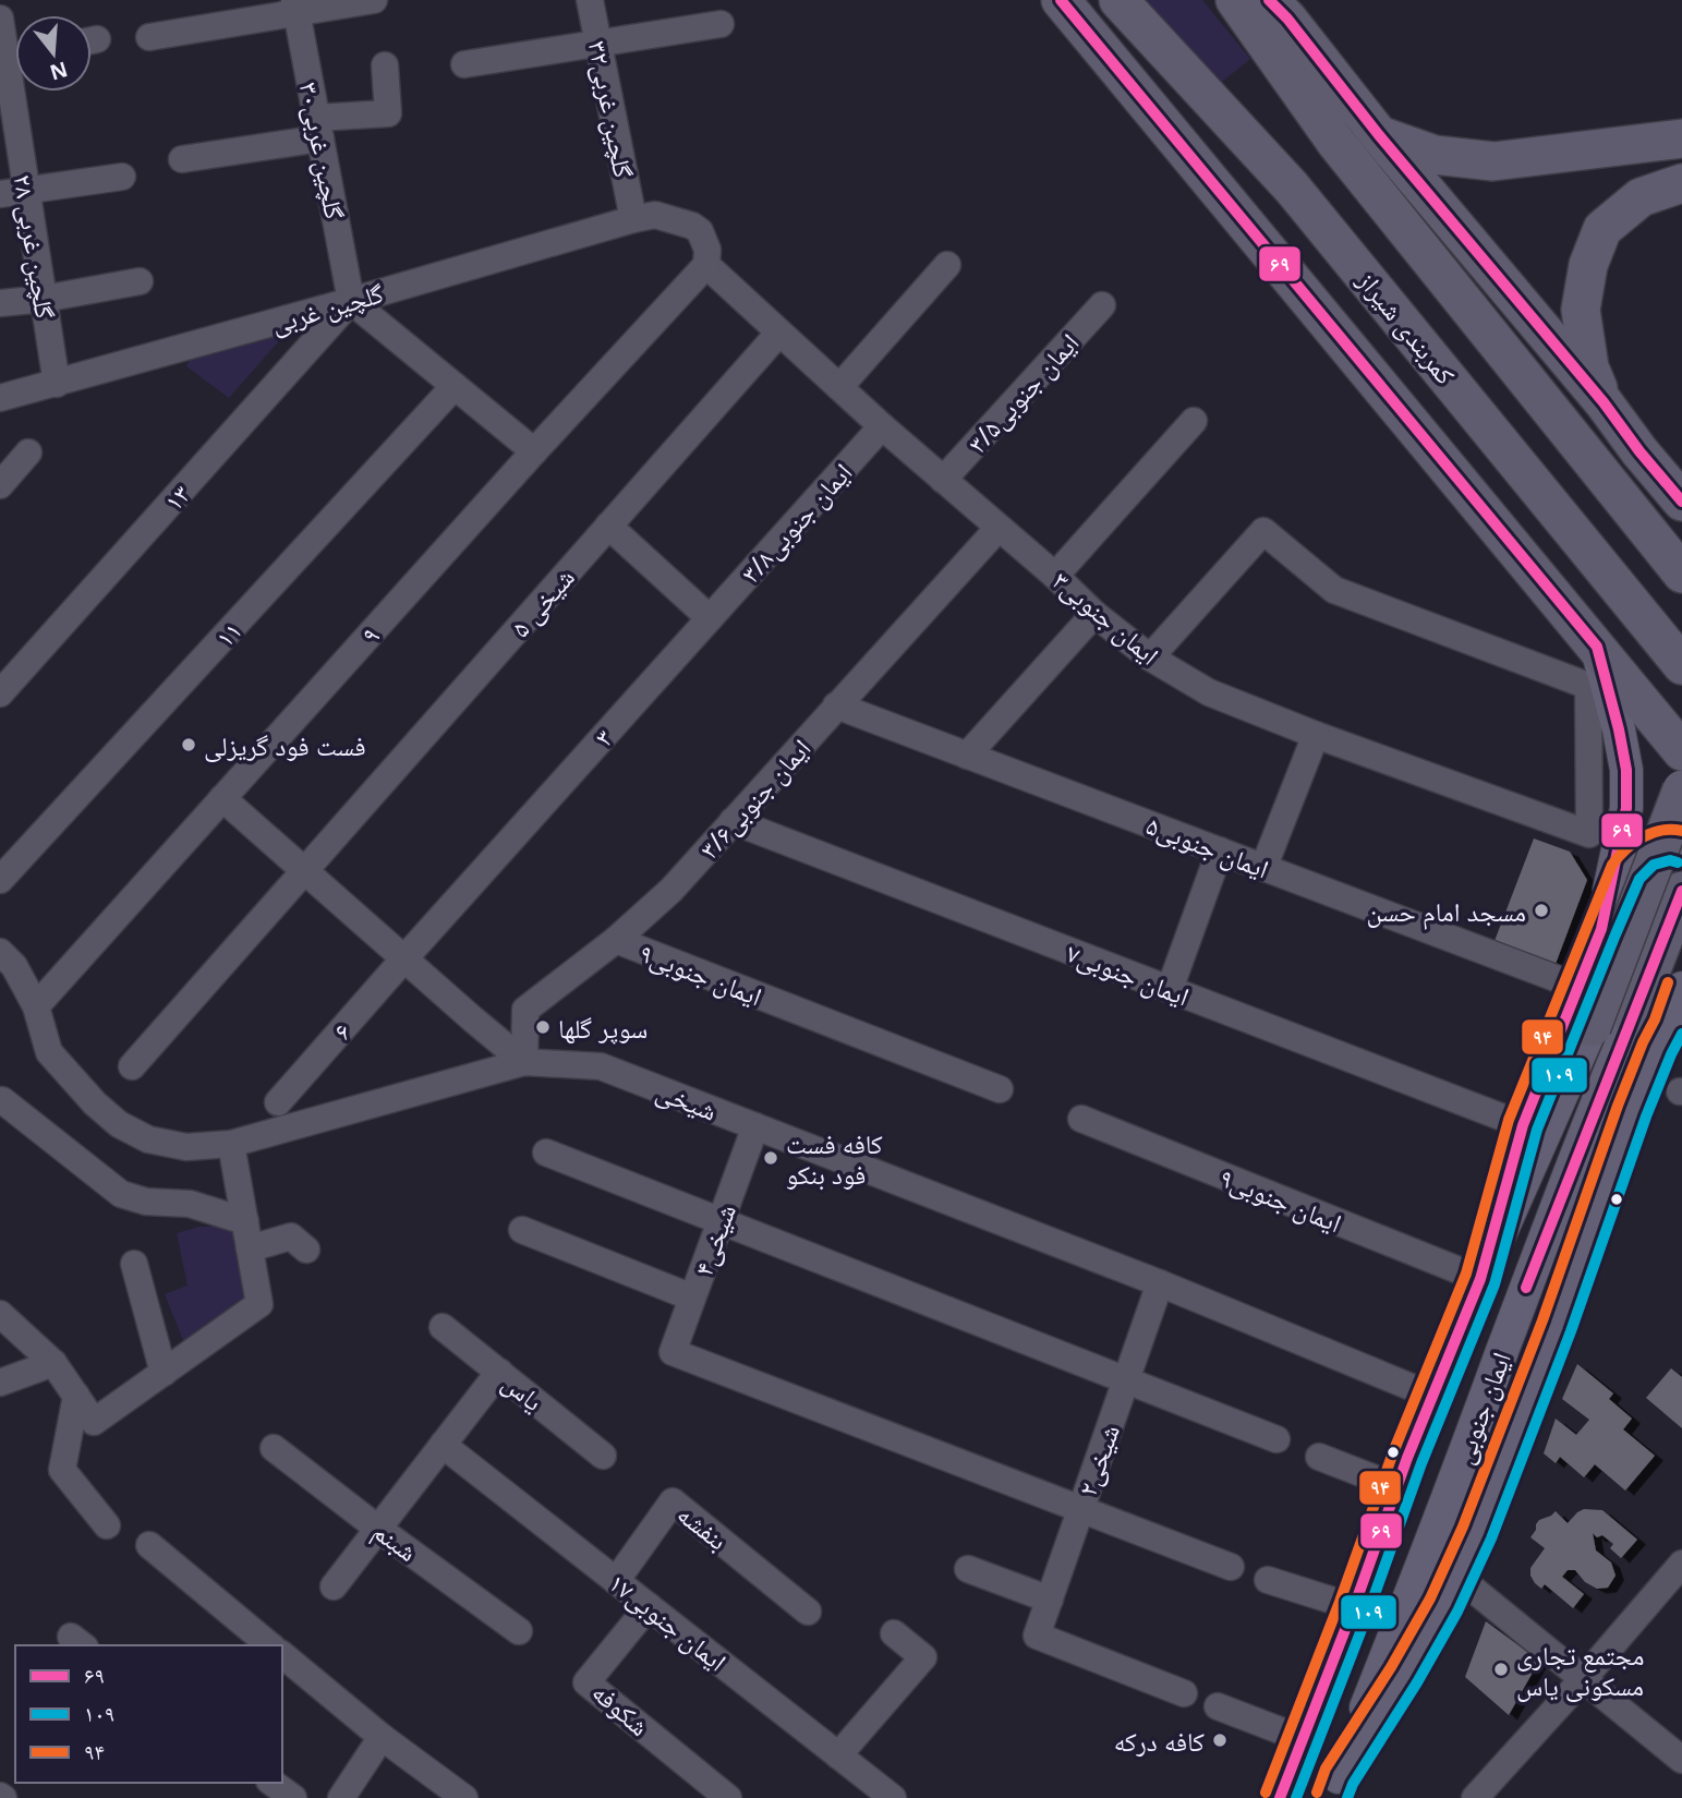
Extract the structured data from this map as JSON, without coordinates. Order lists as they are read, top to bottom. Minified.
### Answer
{"streets":{"highway":["کمربندی شیراز"],"main road":["ایمان جنوبی"],"street":["گلچین غربی۳۲","گلچین غربی۳۰","گلچین غربی ۲۸","گلچین غربی","ایمان جنوبی۳/۵","۱۳","ایمان جنوبی۳/۸","شیخی ۵","ایمان جنوبی۳","۱۱","۹","۳","ایمان جنوبی۳/۶","ایمان جنوبی۵","ایمان جنوبی۹","ایمان جنوبی۷","۶","شیخی","شیخی۴","یاس","شیخی۲","بنفشه","شبنم","ایمان جنوبی۱۷","شکوفه"]},"crossings":[["گلچین غربی۳۲","گلچین غربی"],["گلچین غربی۳۰","گلچین غربی"],["گلچین غربی۳۰","۱۳"],["گلچین غربی ۲۸","گلچین غربی"],["گلچین غربی","۱۳"],["ایمان جنوبی۳/۵","ایمان جنوبی۳"],["ایمان جنوبی۳/۸","ایمان جنوبی۳"],["ایمان جنوبی۳/۸","۳"],["شیخی ۵","ایمان جنوبی۳"],["ایمان جنوبی۳","۹"],["ایمان جنوبی۳","ایمان جنوبی۳/۶"],["۹","شیخی"],["۳","۶"],["ایمان جنوبی۳/۶","ایمان جنوبی۵"],["ایمان جنوبی۳/۶","ایمان جنوبی۹"],["ایمان جنوبی۳/۶","ایمان جنوبی۷"],["ایمان جنوبی۳/۶","شیخی"],["ایمان جنوبی۹","ایمان جنوبی"],["شیخی","شیخی۴"],["شیخی","ایمان جنوبی"],["شیخی","شیخی۲"],["شیخی۴","شیخی۲"],["بنفشه","ایمان جنوبی۱۷"],["ایمان جنوبی۱۷","شکوفه"]],"places":["فست فود گریزلی","مسجد امام حسن","سوپر گلها","کافه فست فود بنکو","مجتمع تجاری مسکونی یاس","کافه درکه"],"lines":["transit line ۶۹","transit line ۹۴","transit line ۱۰۹"],"legend":["۶۹","۱۰۹","۹۴"],"north":"bottom"}
